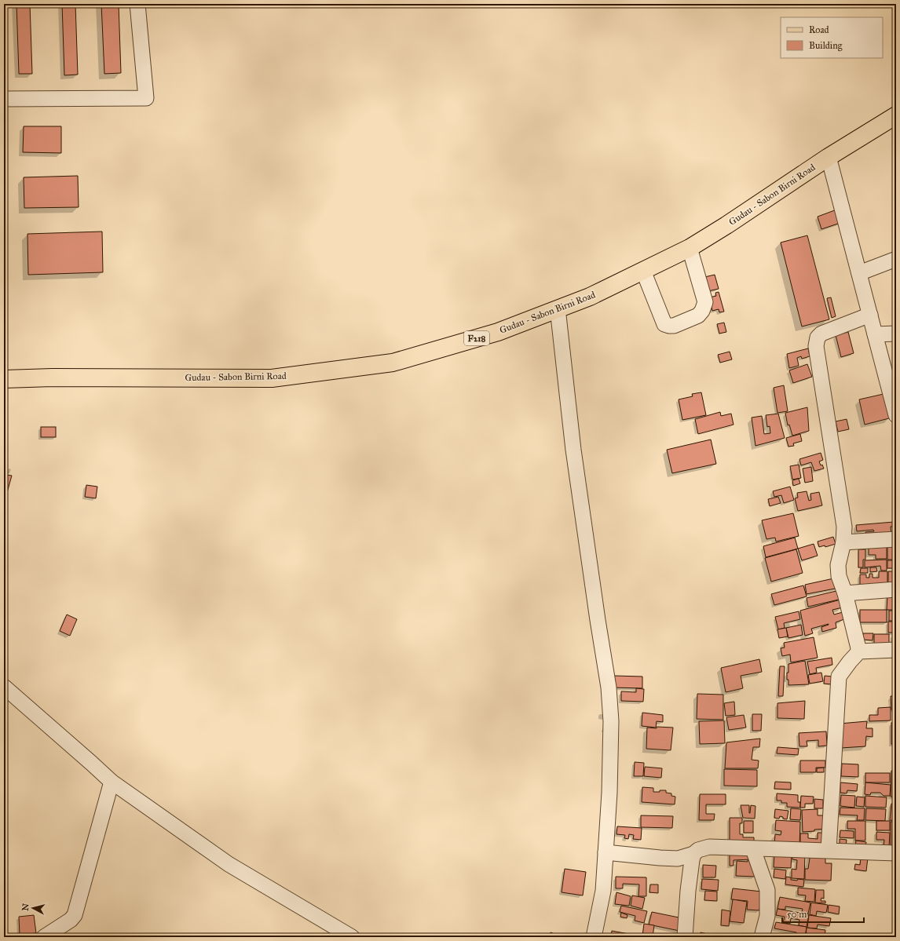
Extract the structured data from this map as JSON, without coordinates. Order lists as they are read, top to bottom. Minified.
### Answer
{"streets":{"main road":["Gudau - Sabon Birni Road","F218"]},"legend":["Road","Building"],"scale_bar":"50 m","north":"left"}
